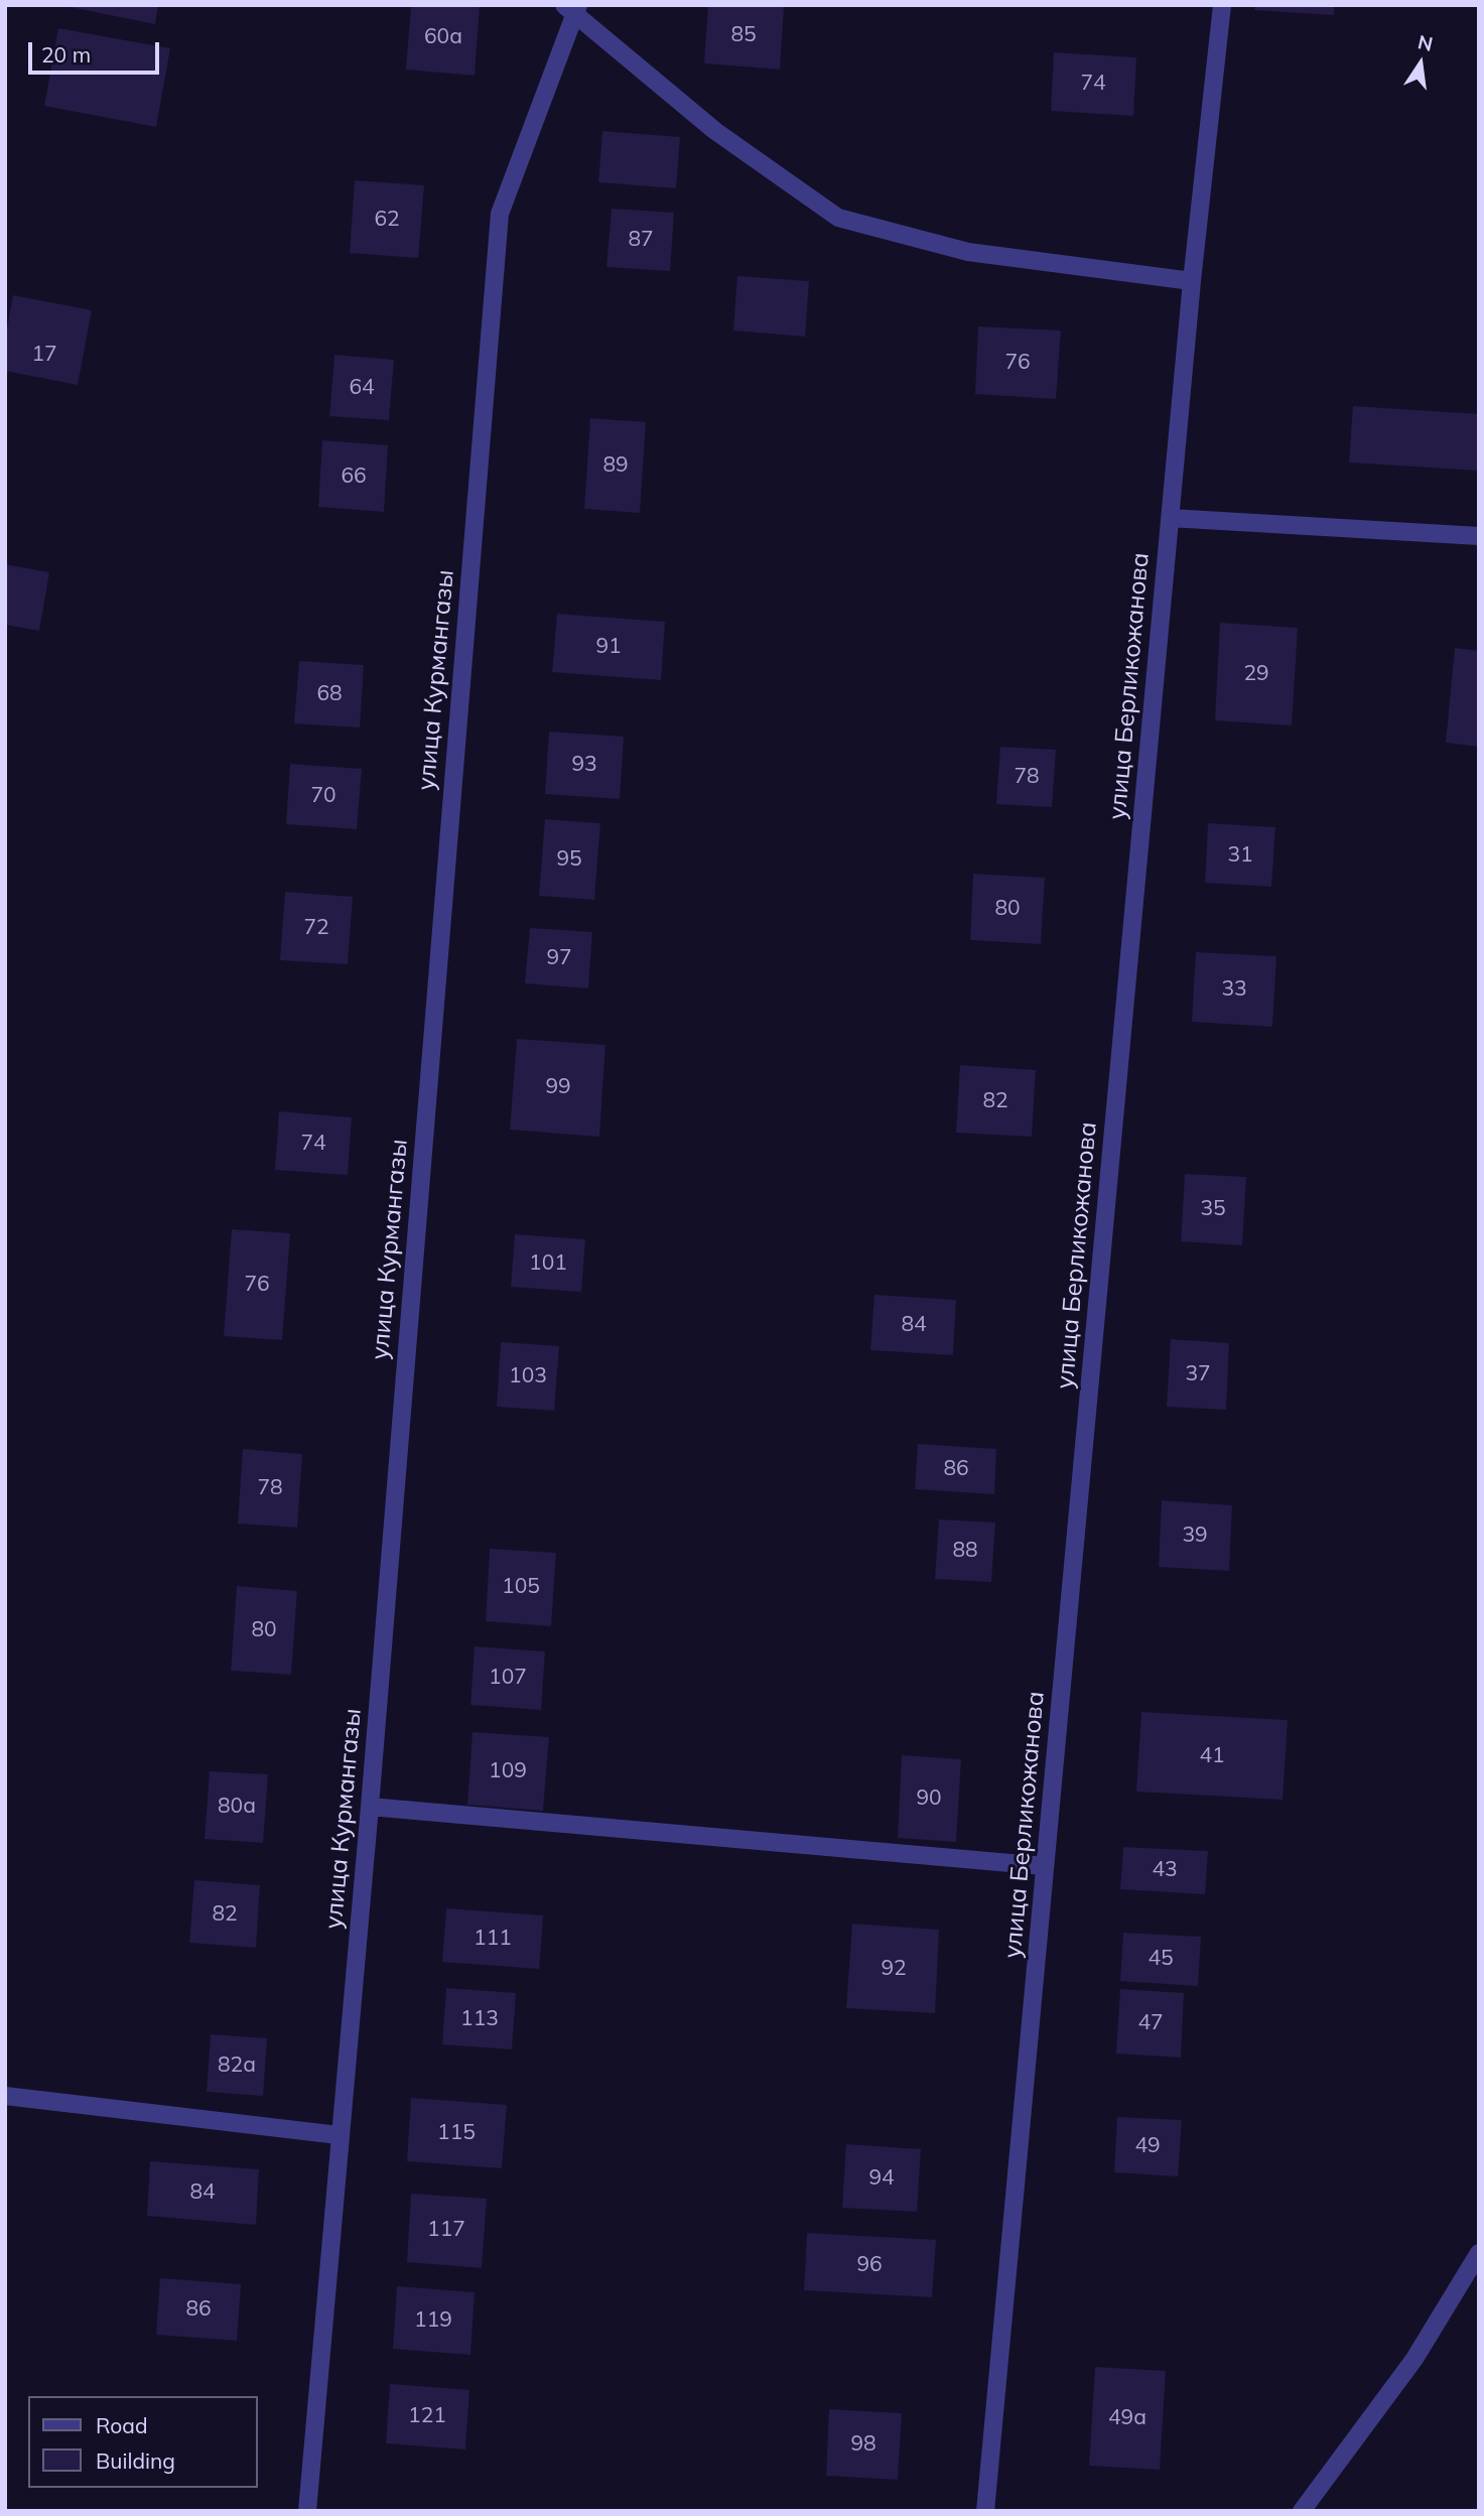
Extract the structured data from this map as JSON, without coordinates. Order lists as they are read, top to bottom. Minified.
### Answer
{"streets":{"street":["улица Курмангазы","улица Берликожанова"]},"house_numbers":["85","60а","74","62","87","17","76","64","89","66","91","29","68","93","78","70","31","95","80","72","97","33","99","82","74","35","101","76","84","37","103","86","78","39","88","105","80","107","41","109","90","80а","43","82","111","45","92","113","47","82а","115","49","94","84","117","96","86","119","121","49а","98"],"legend":["Road","Building"],"scale_bar":"20 m","north":"top"}
